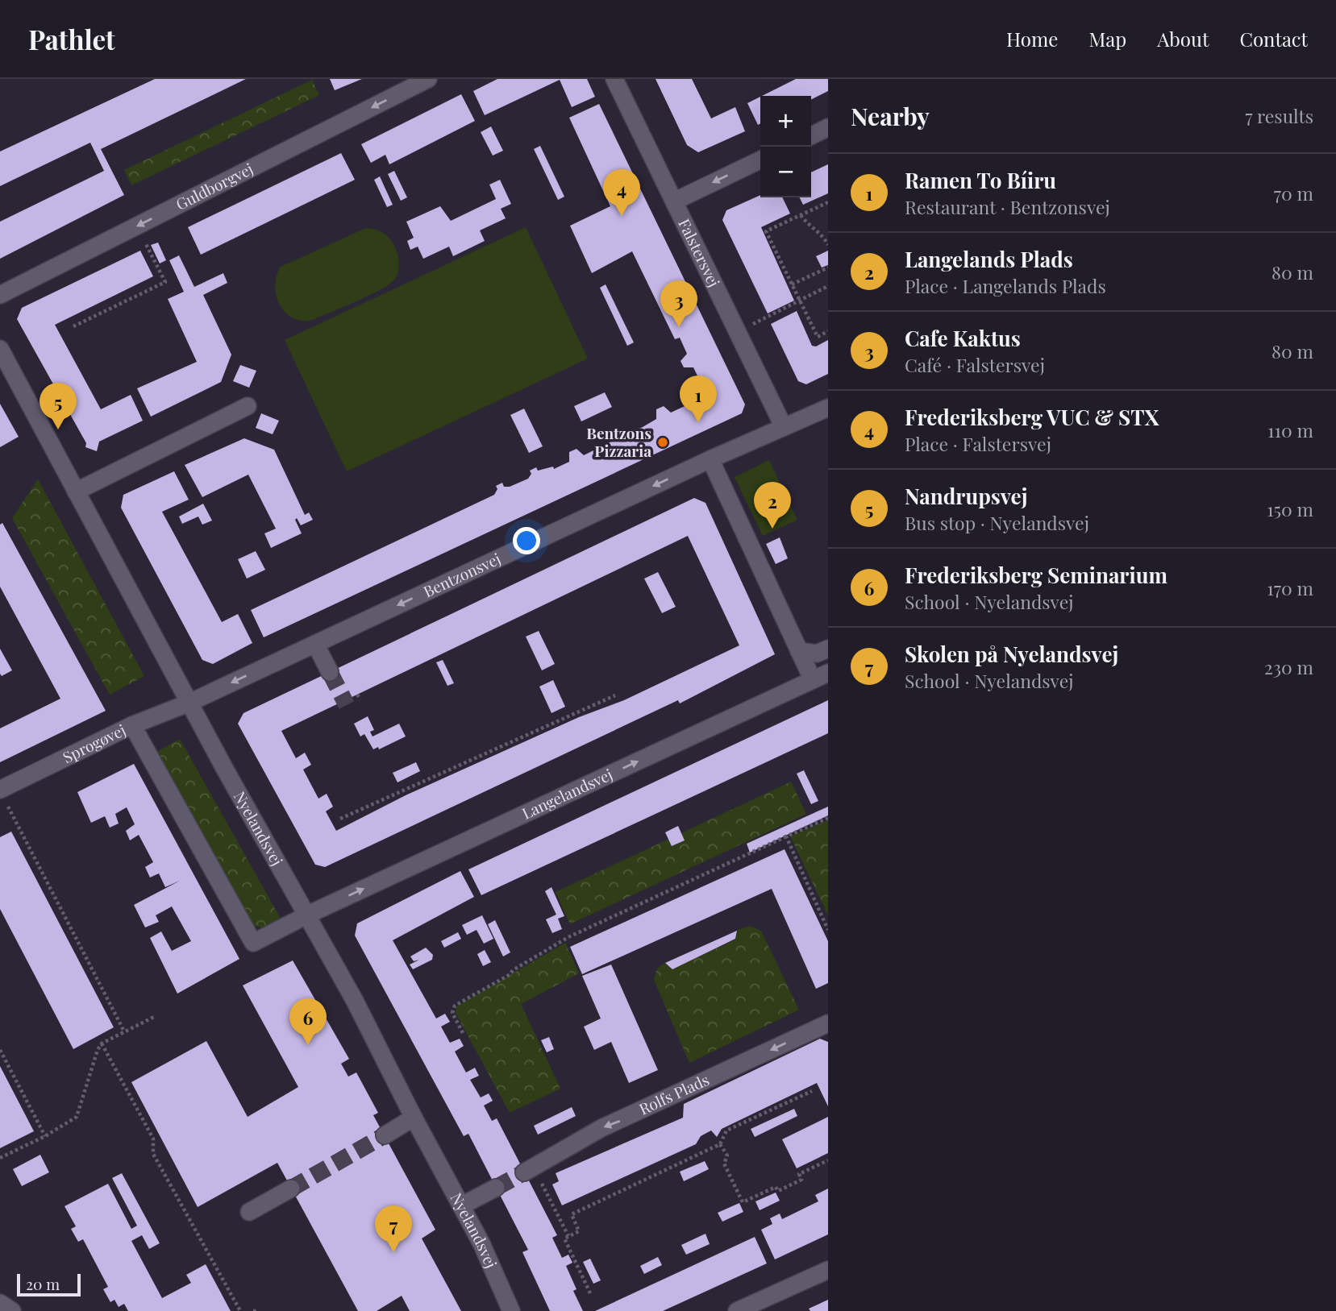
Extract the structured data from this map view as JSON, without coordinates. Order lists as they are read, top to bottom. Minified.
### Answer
{"streets":{"street":["Guldborgvej","Falstersvej","Bentzonsvej","Sprogøvej","Langelandsvej","Nyelandsvej","Rolfs Plads"]},"crossings":[["Falstersvej","Bentzonsvej"],["Bentzonsvej","Sprogøvej"],["Bentzonsvej","Nyelandsvej"],["Sprogøvej","Langelandsvej"],["Sprogøvej","Nyelandsvej"],["Langelandsvej","Nyelandsvej"]],"one_way":["Guldborgvej","Bentzonsvej","Langelandsvej","Rolfs Plads"],"places":["Bentzons Pizzaria"],"scale_bar":"20 m","page":{"header":"Pathlet","nav":["Home","Map","About","Contact"],"heading":["Nearby","7 results"],"map_buttons":["+","−"],"list":[{"mark":"1","name":"Ramen To Bíiru","note":"Restaurant · Bentzonsvej","value":"70 m"},{"mark":"2","name":"Langelands Plads","note":"Place · Langelands Plads","value":"80 m"},{"mark":"3","name":"Cafe Kaktus","note":"Café · Falstersvej","value":"80 m"},{"mark":"4","name":"Frederiksberg VUC & STX","note":"Place · Falstersvej","value":"110 m"},{"mark":"5","name":"Nandrupsvej","note":"Bus stop · Nyelandsvej","value":"150 m"},{"mark":"6","name":"Frederiksberg Seminarium","note":"School · Nyelandsvej","value":"170 m"},{"mark":"7","name":"Skolen på Nyelandsvej","note":"School · Nyelandsvej","value":"230 m"}],"pins":["4","3","1","5","2","6","7"],"scale":"20 m"}}
